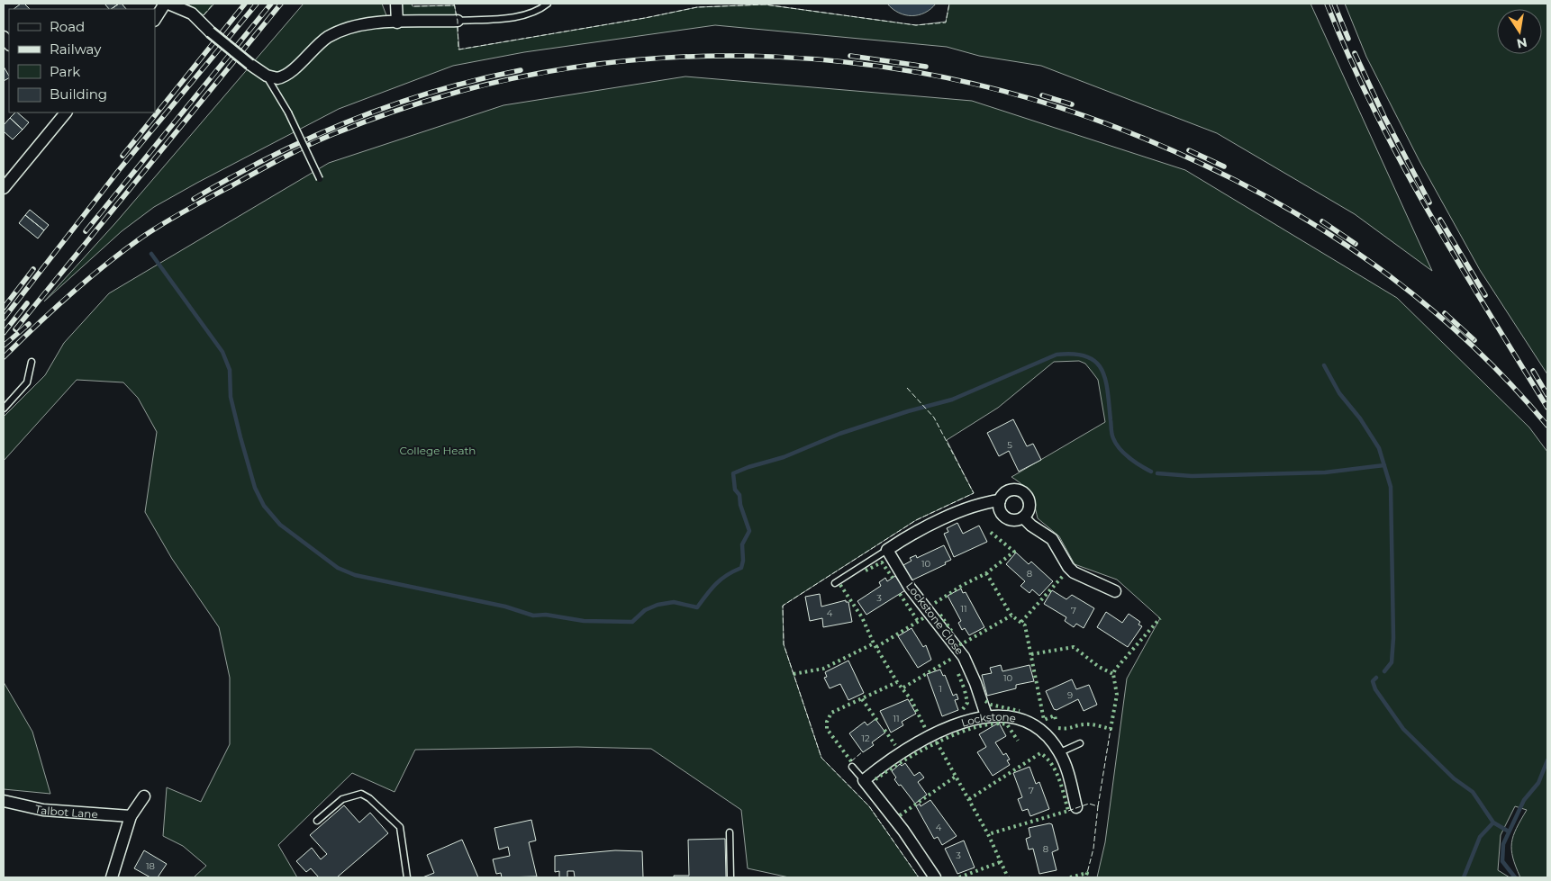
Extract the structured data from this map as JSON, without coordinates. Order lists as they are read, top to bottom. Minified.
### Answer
{"streets":{"street":["Lockstone Close","Lockstone","Talbot Lane"]},"crossings":[["Lockstone Close","Lockstone"]],"parks":["College Heath"],"house_numbers":["5","10","8","3","11","7","4","10","1","9","11","12","7","4","8","3","18"],"legend":["Road","Railway","Park","Building"],"north":"bottom"}
